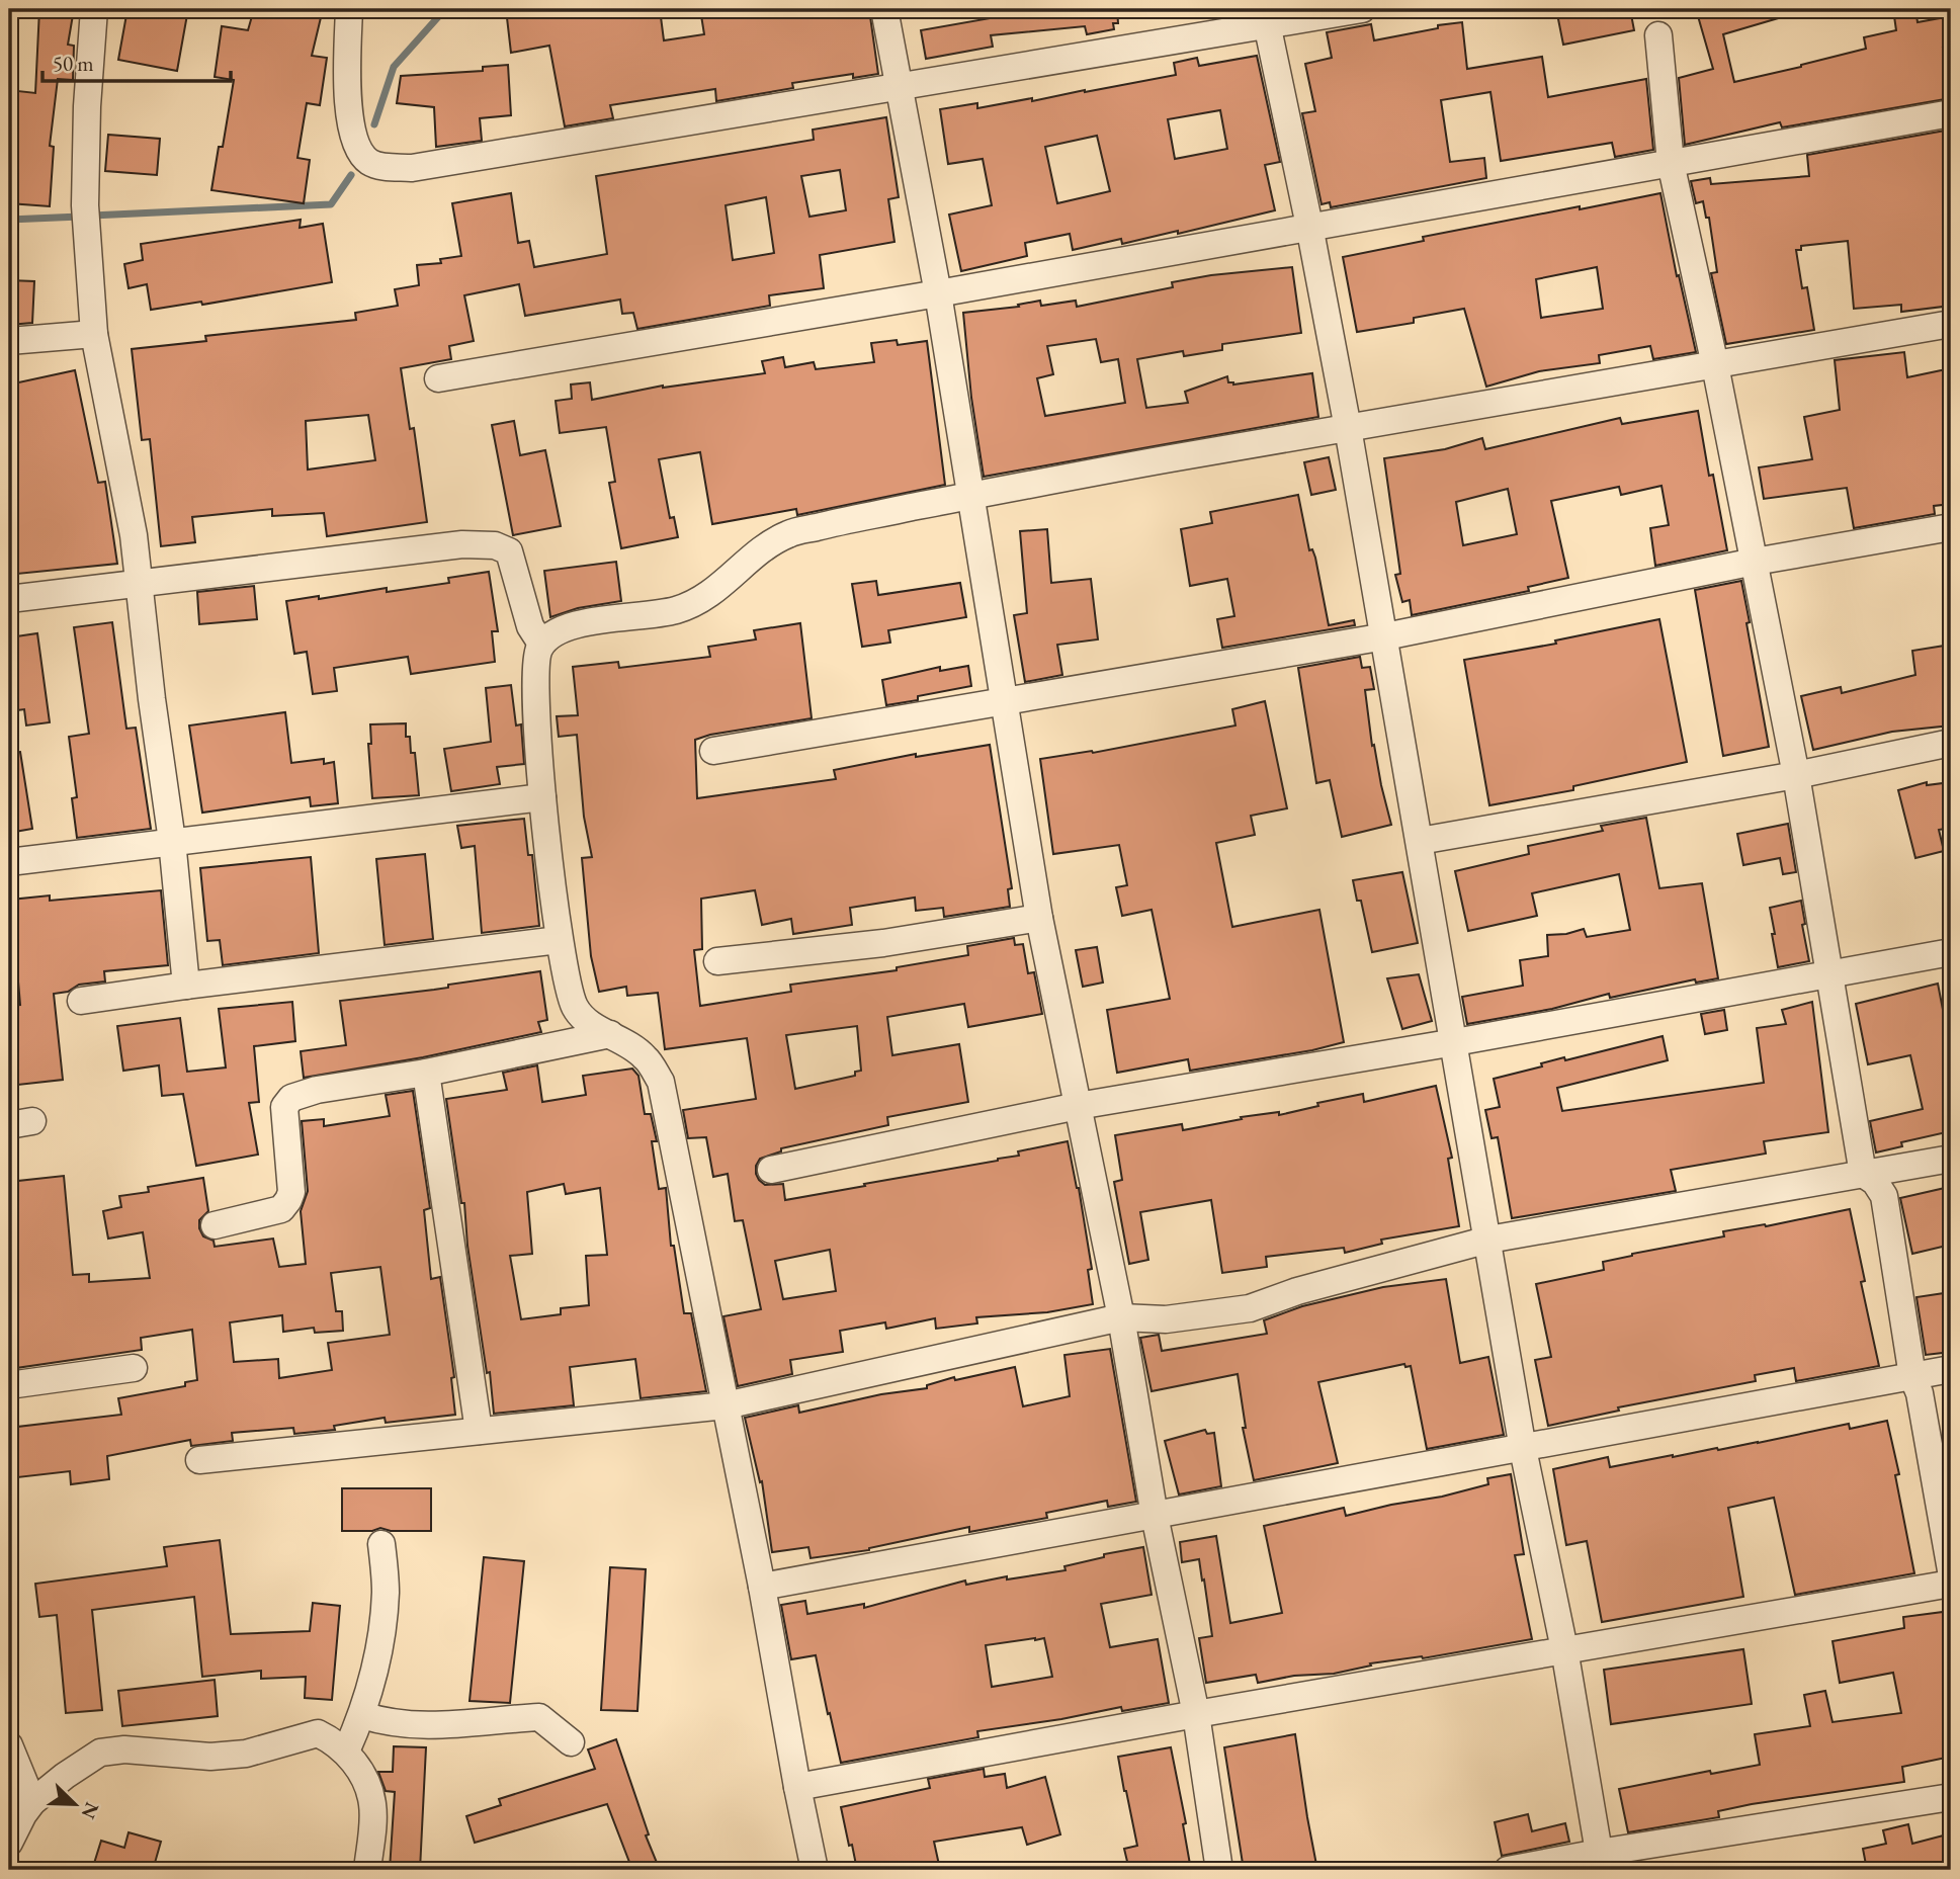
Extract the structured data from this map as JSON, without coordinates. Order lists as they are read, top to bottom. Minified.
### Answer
{"scale_bar":"50 m","north":"bottom right"}
